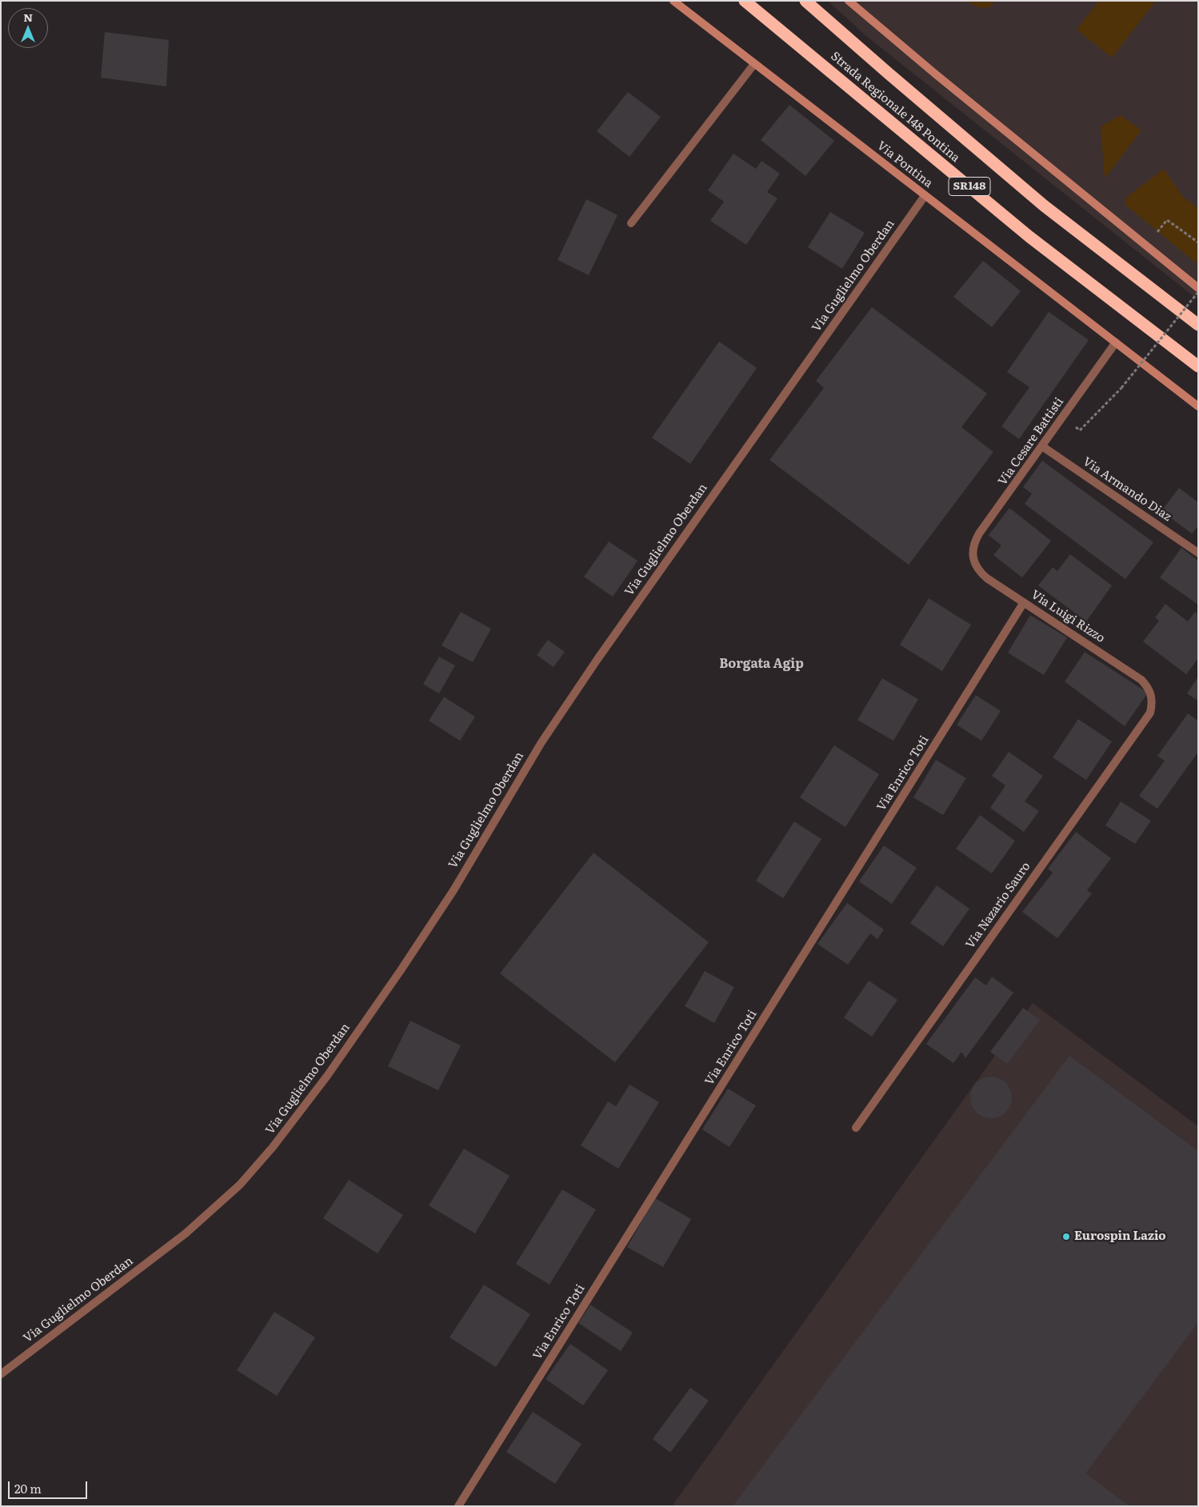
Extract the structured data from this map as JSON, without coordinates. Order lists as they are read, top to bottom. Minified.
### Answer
{"streets":{"highway":["Strada Regionale 148 Pontina","SR148"],"street":["Via Pontina","Via Guglielmo Oberdan","Via Cesare Battisti","Via Armando Diaz","Via Luigi Rizzo","Via Enrico Toti","Via Nazario Sauro"]},"crossings":[["Via Pontina","Via Guglielmo Oberdan"],["Via Pontina","Via Cesare Battisti"],["Via Cesare Battisti","Via Armando Diaz"],["Via Cesare Battisti","Via Luigi Rizzo"],["Via Luigi Rizzo","Via Enrico Toti"],["Via Luigi Rizzo","Via Nazario Sauro"]],"districts":["Borgata Agip"],"places":["Eurospin Lazio"],"scale_bar":"20 m","north":"top"}
